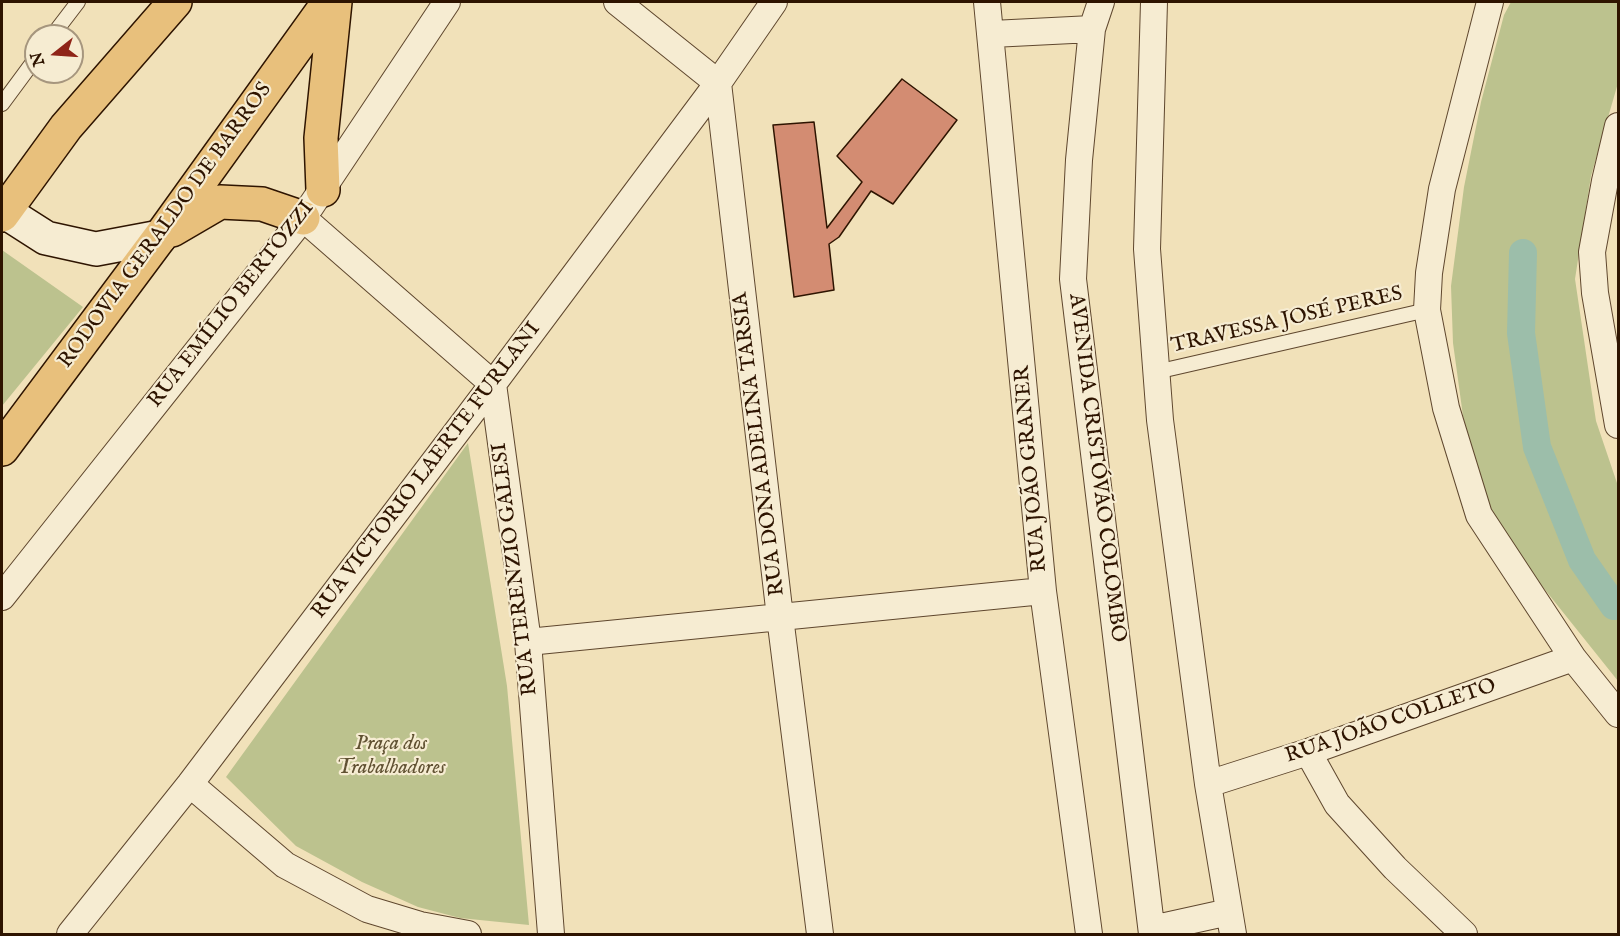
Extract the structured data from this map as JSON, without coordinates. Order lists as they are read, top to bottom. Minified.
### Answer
{"streets":{"highway":["RODOVIA GERALDO DE BARROS"],"street":["RUA EMÍLIO BERTOZZI","RUA DONA ADELINA TARSIA","AVENIDA CRISTÓVÃO COLOMBO","RUA JOÃO GRANER","RUA VICTORIO LAERTE FURLANI","RUA TERENZIO GALESI","RUA JOÃO COLLETO"],"lane":["TRAVESSA JOSÉ PERES"]},"crossings":[["RUA DONA ADELINA TARSIA","RUA VICTORIO LAERTE FURLANI"],["RUA VICTORIO LAERTE FURLANI","RUA TERENZIO GALESI"]],"parks":["Praça dos Trabalhadores"],"north":"left"}
